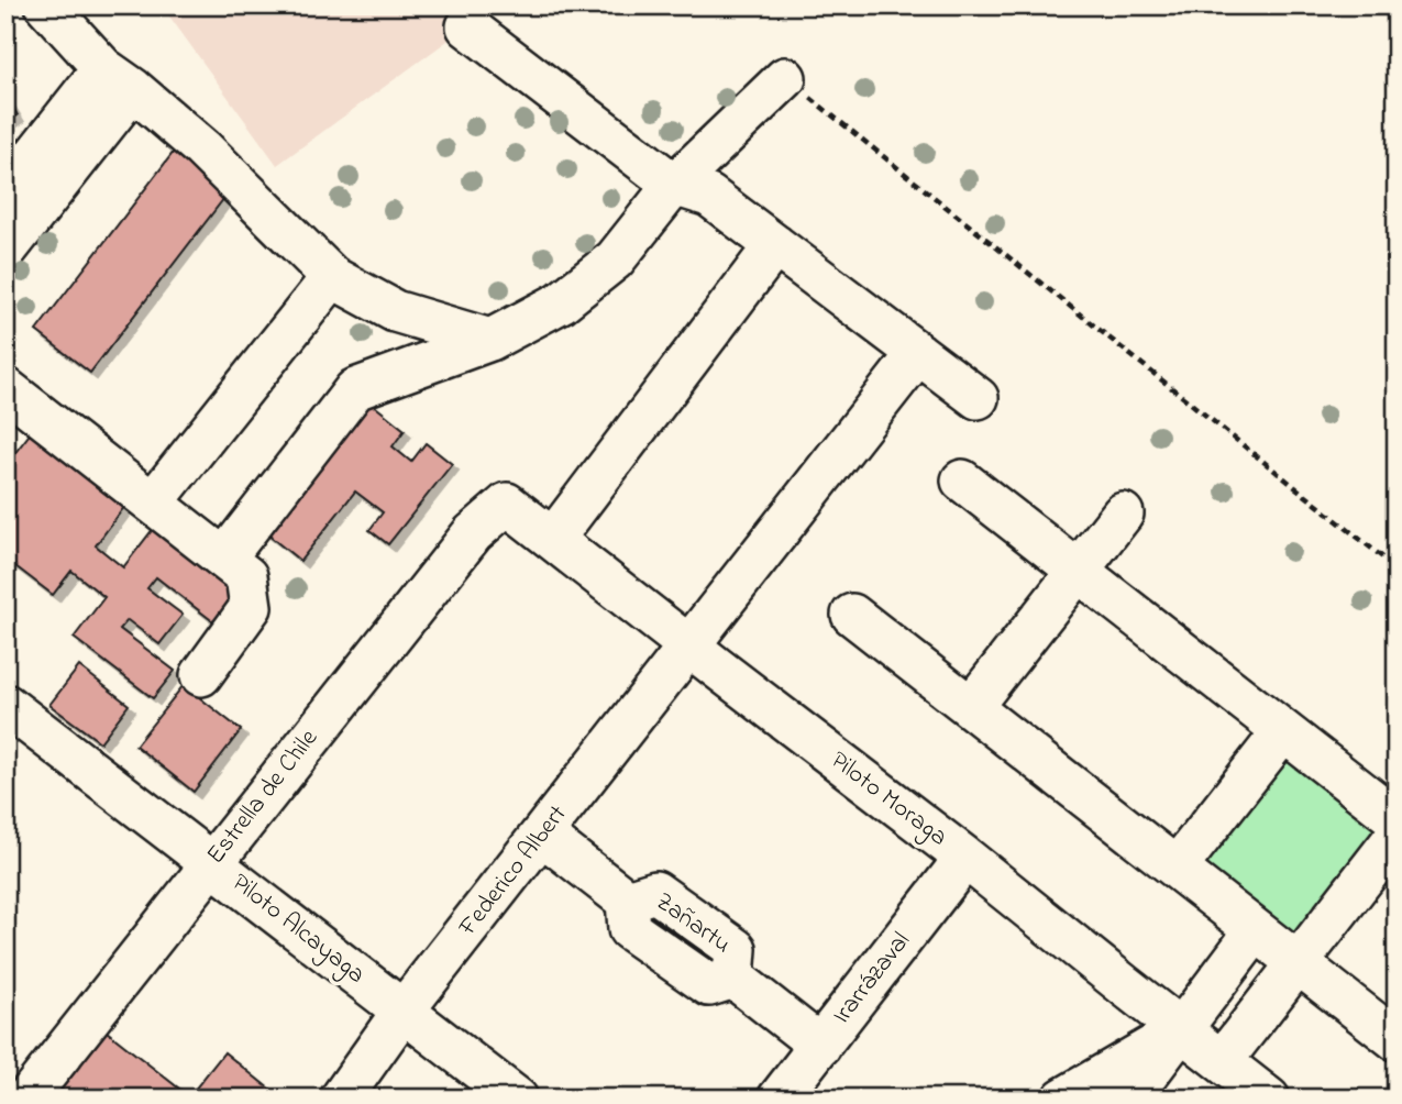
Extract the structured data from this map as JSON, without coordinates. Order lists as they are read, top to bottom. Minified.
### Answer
{"streets":{"street":["Estrella de Chile","Piloto Moraga","Federico Albert","Zañartu","Piloto Alcayaga","Irarrázaval"]},"crossings":[["Estrella de Chile","Piloto Moraga"],["Estrella de Chile","Piloto Alcayaga"],["Piloto Moraga","Federico Albert"],["Piloto Moraga","Irarrázaval"],["Federico Albert","Zañartu"],["Federico Albert","Piloto Alcayaga"],["Zañartu","Irarrázaval"]]}
